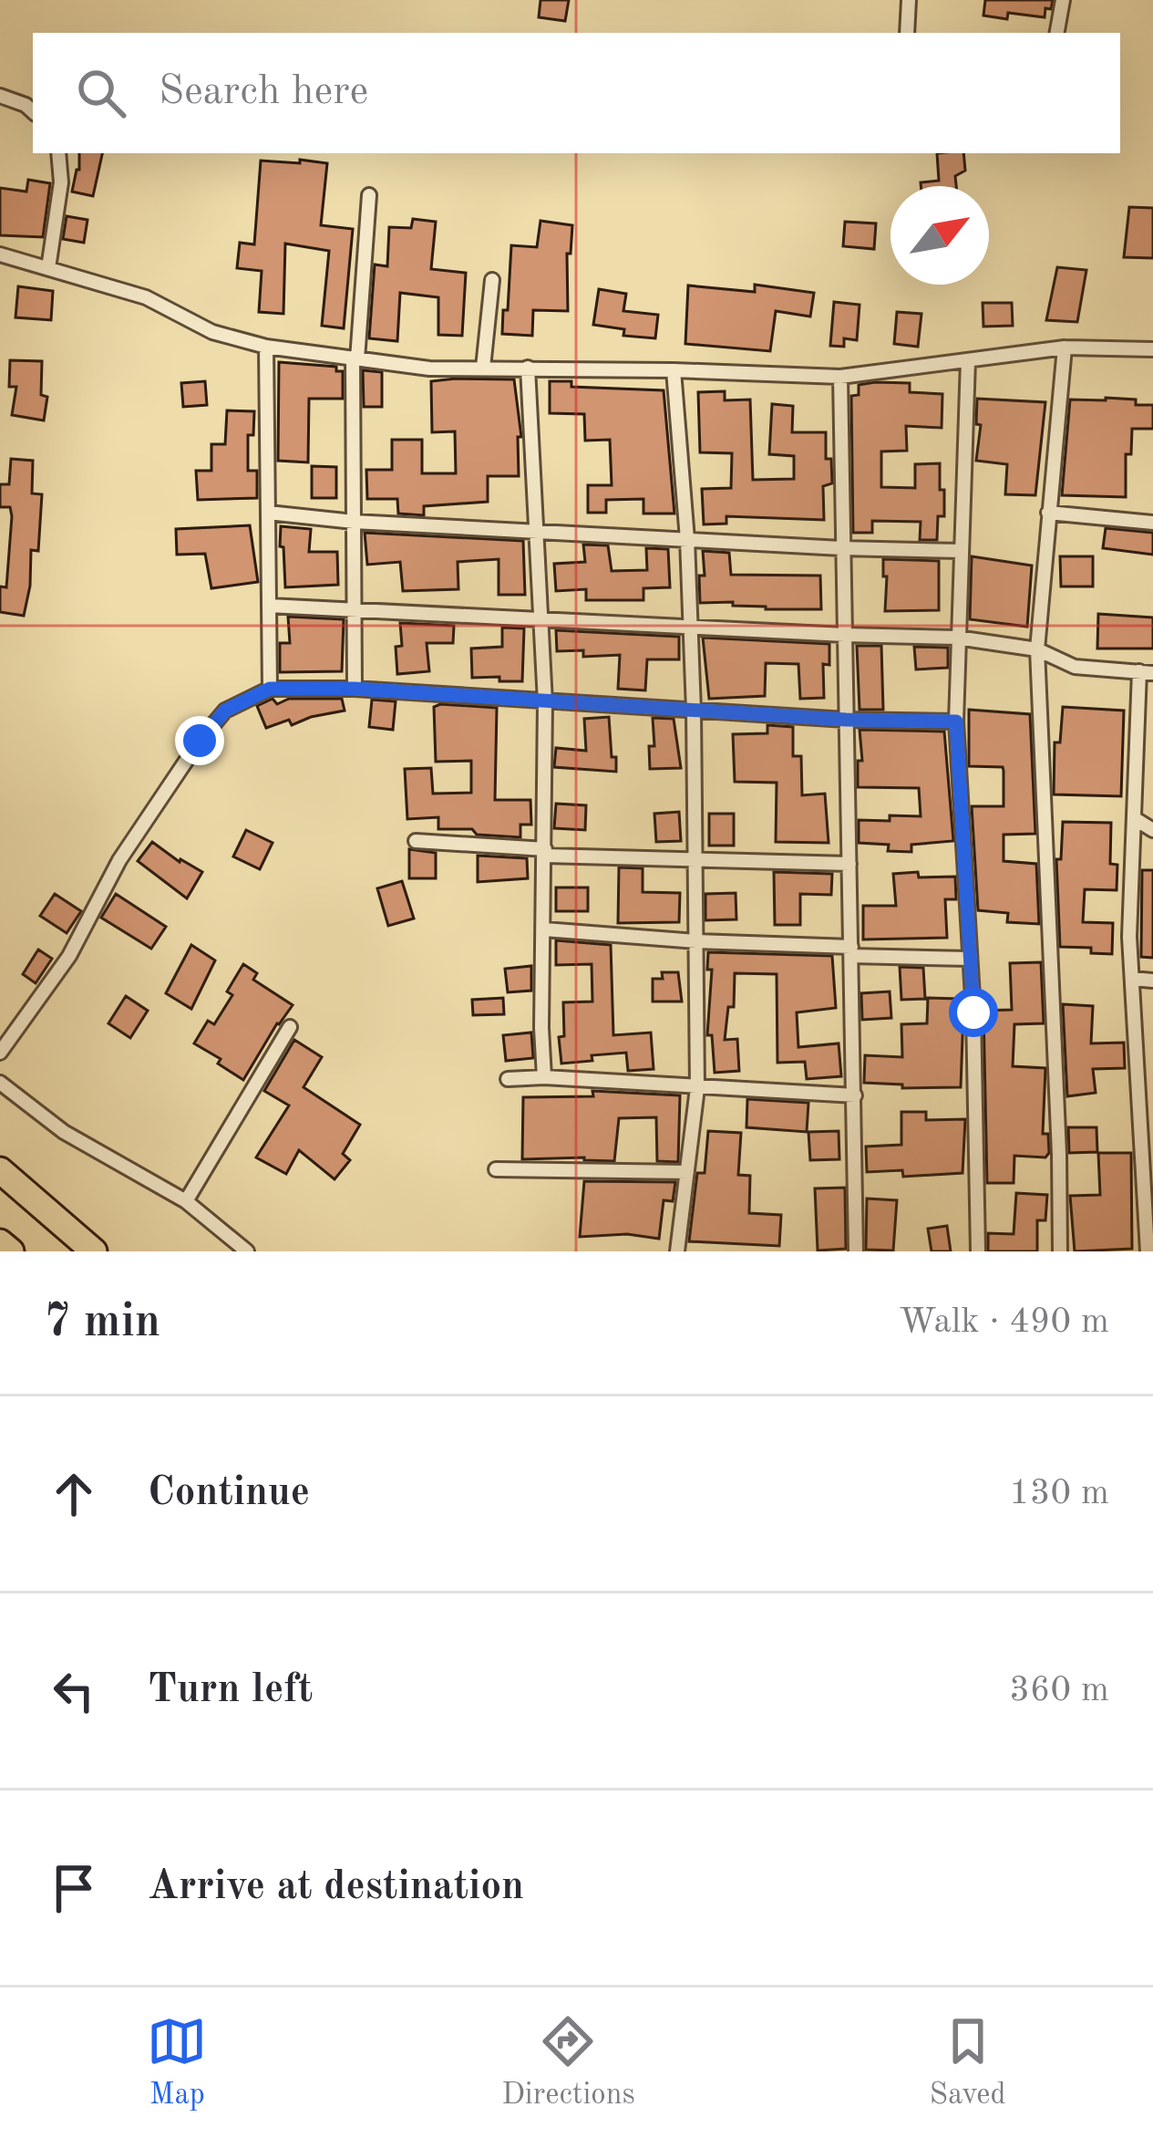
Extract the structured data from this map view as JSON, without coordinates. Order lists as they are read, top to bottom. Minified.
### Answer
{"north":"top right","page":{"search":"Search here","heading":["7 min","Walk · 490 m"],"list":[["Continue","130 m"],["Turn left","360 m"],"Arrive at destination"],"nav":["Map","Directions","Saved"]}}
